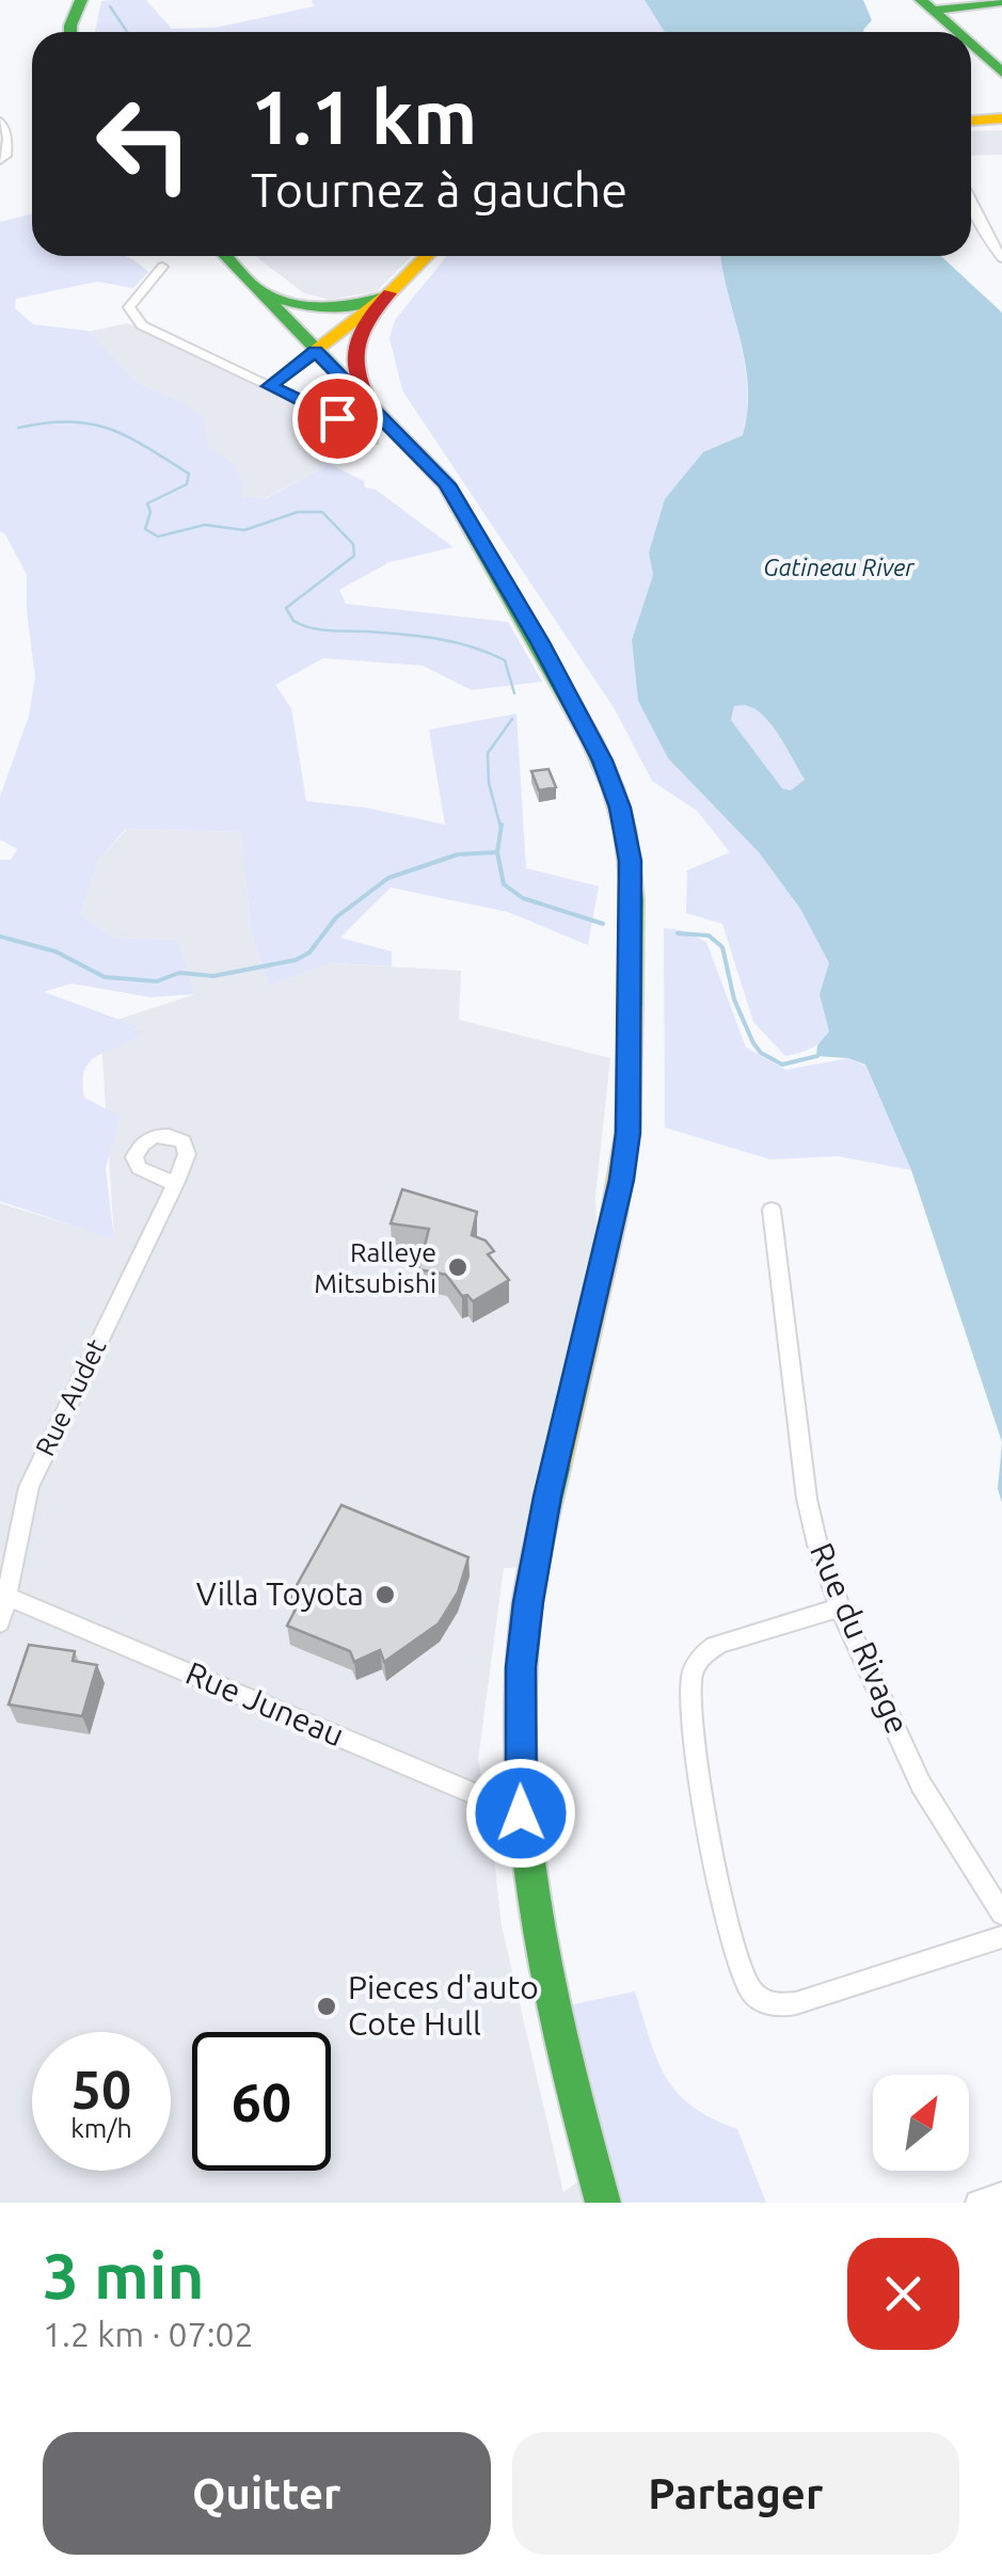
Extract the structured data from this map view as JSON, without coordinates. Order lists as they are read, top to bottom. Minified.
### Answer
{"streets":{"street":["Rue Audet","Rue du Rivage","Rue Juneau"]},"crossings":[["Rue Audet","Rue Juneau"]],"water":["Gatineau River"],"places":["Ralleye Mitsubishi","Villa Toyota","Pieces d'auto Cote Hull"],"north":"top right","page":{"turn":["1.1 km","Tournez à gauche"],"speed":"50 km/h","limit":"60","heading":["3 min","1.2 km · 07:02"],"buttons":["Quitter","Partager"]}}
